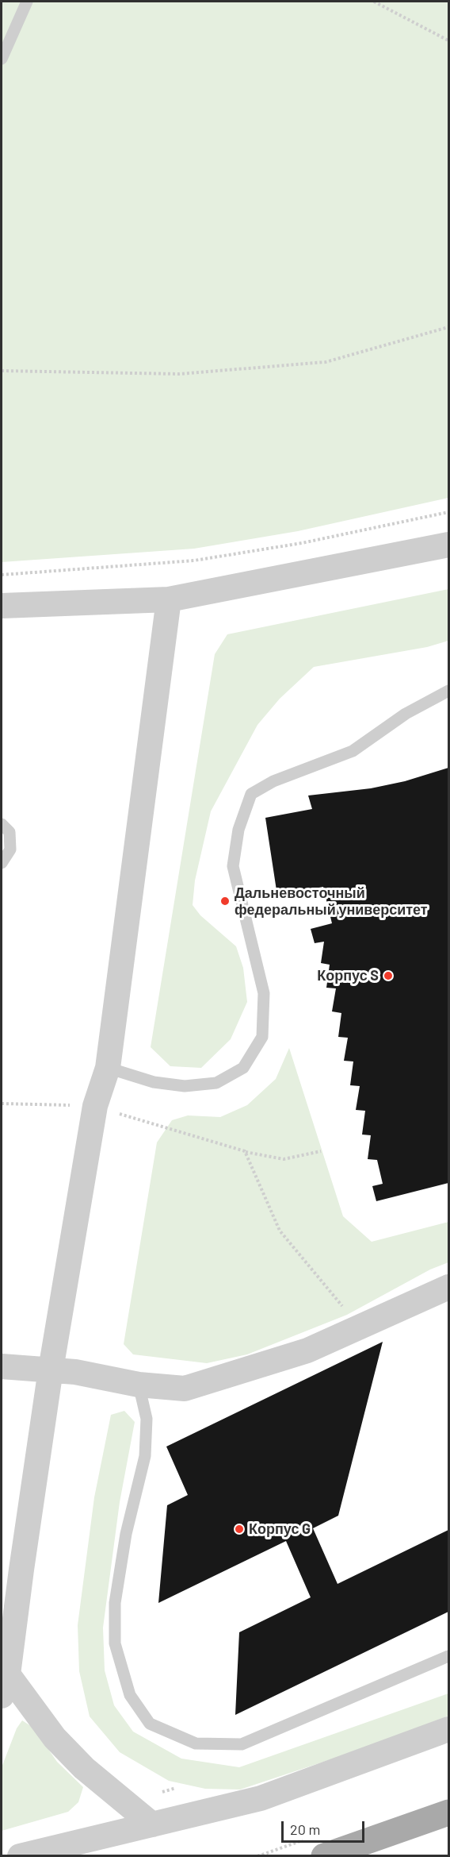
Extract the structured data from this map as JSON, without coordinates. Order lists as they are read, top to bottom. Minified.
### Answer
{"places":["Дальневосточный федеральный университет","Корпус S","Корпус G"],"scale_bar":"20 m"}
